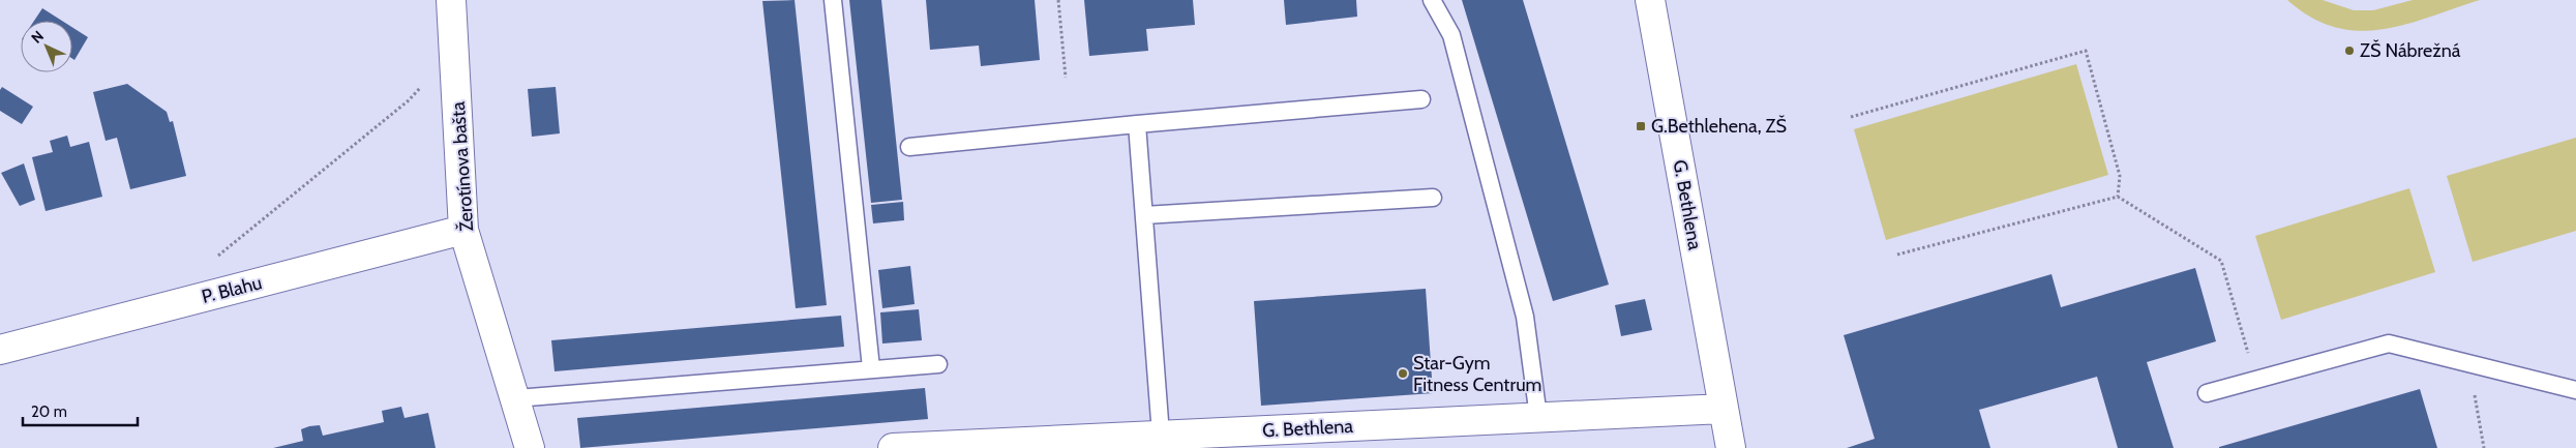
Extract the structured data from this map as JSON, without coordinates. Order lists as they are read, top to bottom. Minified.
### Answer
{"streets":{"street":["Žerotínova bašta","G. Bethlena","P. Blahu"]},"crossings":[["Žerotínova bašta","P. Blahu"]],"places":{"other":["ZŠ Nábrežná","Star-Gym Fitness Centrum"],"transit":["G.Bethlehena, ZŠ"]},"scale_bar":"20 m","north":"top left"}
